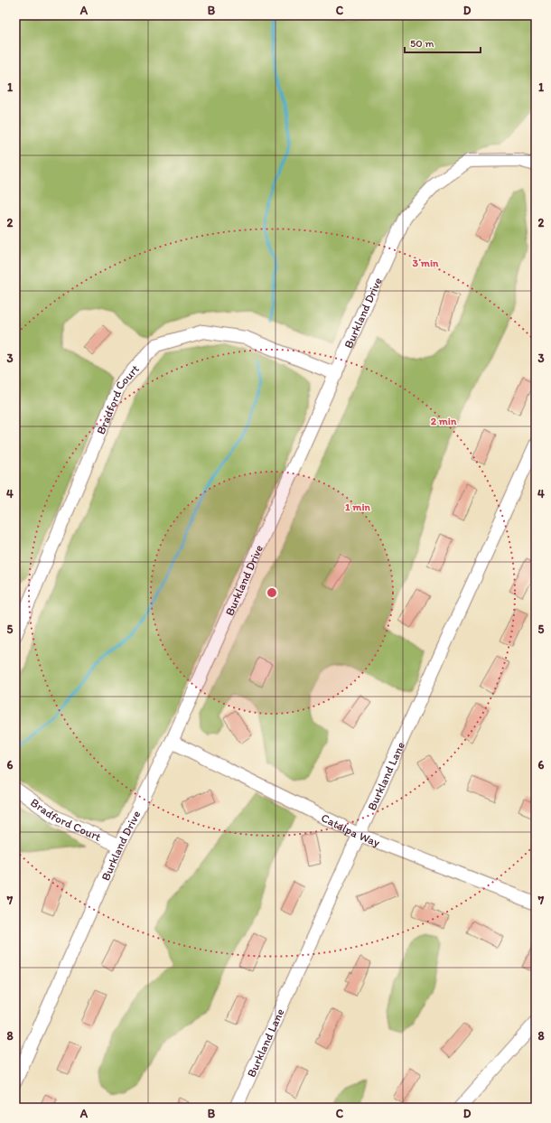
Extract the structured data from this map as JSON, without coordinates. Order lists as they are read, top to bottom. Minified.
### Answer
{"streets":{"street":["Burkland Drive","Bradford Court","Burkland Lane","Catalpa Way"]},"crossings":[["Burkland Drive","Bradford Court"],["Burkland Drive","Catalpa Way"],["Burkland Lane","Catalpa Way"]],"scale_bar":"50 m","grid":{"columns":["A","B","C","D"],"rows":["1","2","3","4","5","6","7","8"]},"rings":["3 min","2 min","1 min"]}
